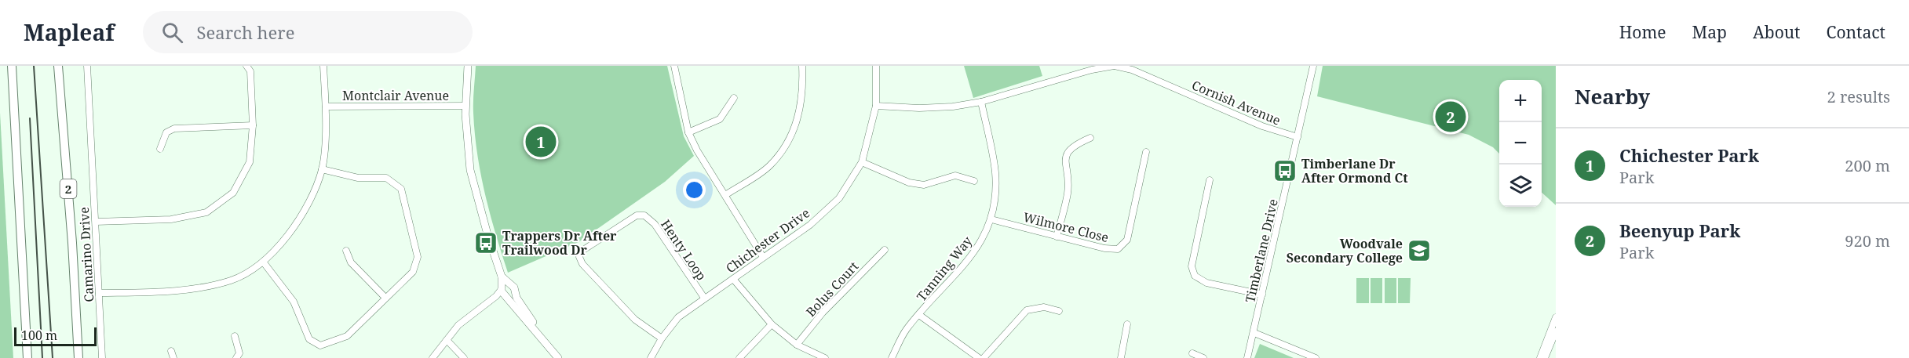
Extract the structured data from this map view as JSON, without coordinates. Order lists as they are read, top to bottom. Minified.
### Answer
{"streets":{"highway":["2"],"street":["Montclair Avenue","Cornish Avenue","Wilmore Close","Chichester Drive","Henty Loop","Timberlane Drive","Camarino Drive","Tanning Way","Bolus Court"]},"crossings":[["Cornish Avenue","Chichester Drive"],["Cornish Avenue","Timberlane Drive"],["Cornish Avenue","Tanning Way"],["Wilmore Close","Tanning Way"],["Chichester Drive","Henty Loop"]],"places":{"bus stop":["Timberlane Dr After Ormond Ct","Trappers Dr After Trailwood Dr"],"school or university":["Woodvale Secondary College"]},"scale_bar":"100 m","page":{"header":"Mapleaf","search":"Search here","nav":["Home","Map","About","Contact"],"heading":["Nearby","2 results"],"map_buttons":["+","−"],"pins":["2","1"],"list":[{"mark":"1","name":"Chichester Park","note":"Park","value":"200 m"},{"mark":"2","name":"Beenyup Park","note":"Park","value":"920 m"}],"scale":"100 m"}}
